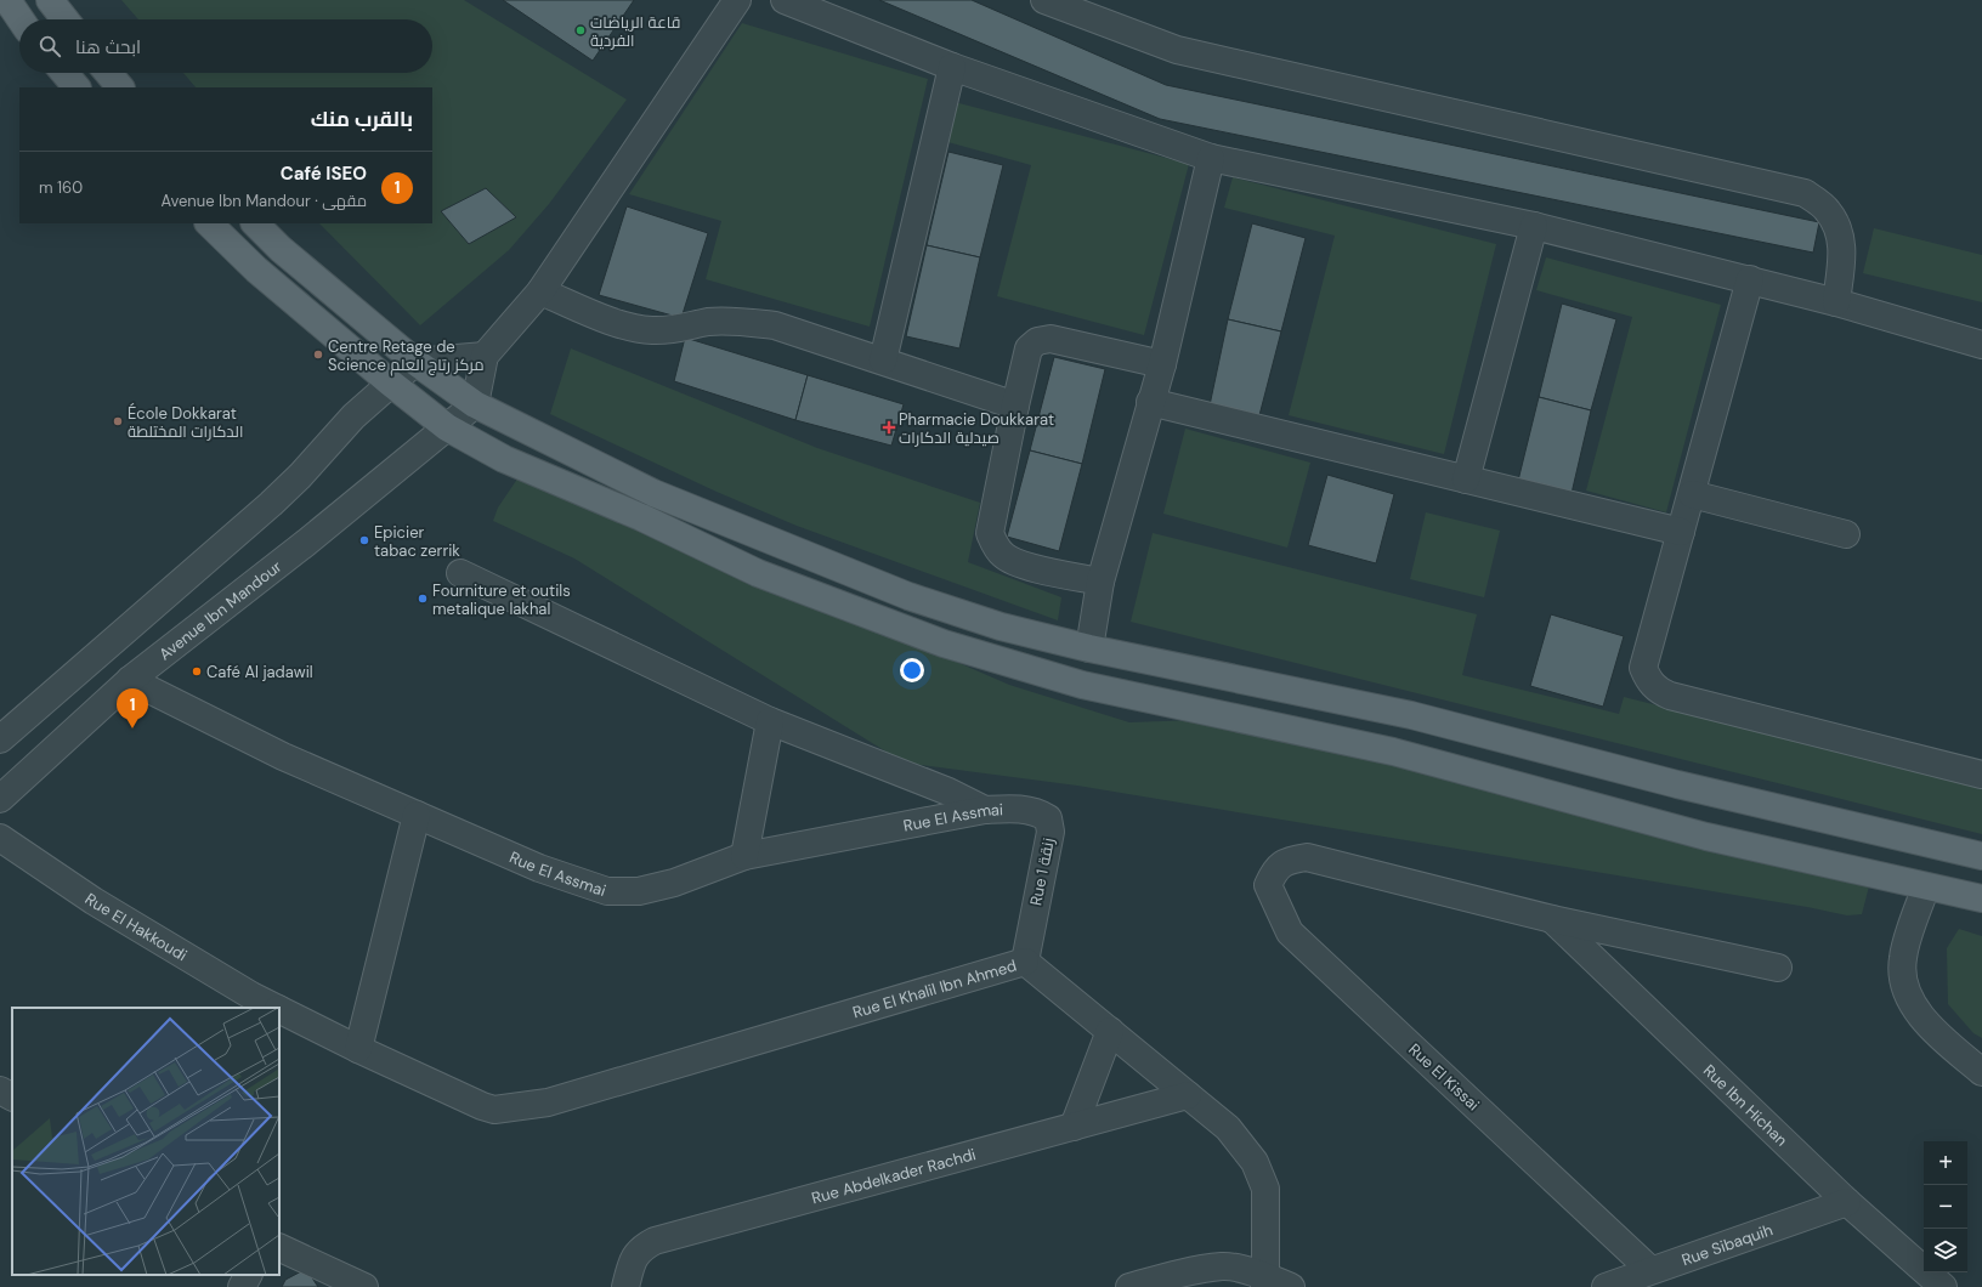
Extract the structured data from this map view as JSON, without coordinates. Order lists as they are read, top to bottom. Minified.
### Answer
{"streets":{"street":["Avenue Ibn Mandour","Rue El Assmai","Rue 1 زنقة","Rue El Hakkoudi","Rue El Khalil Ibn Ahmed","Rue El Kissai","Rue Ibn Hichan","Rue Abdelkader Rachdi","Rue Sibaquih"]},"crossings":[["Avenue Ibn Mandour","Rue El Assmai"],["Rue El Assmai","Rue 1 زنقة"],["Rue 1 زنقة","Rue El Khalil Ibn Ahmed"],["Rue El Hakkoudi","Rue El Khalil Ibn Ahmed"],["Rue El Khalil Ibn Ahmed","Rue Abdelkader Rachdi"],["Rue El Kissai","Rue Ibn Hichan"],["Rue El Kissai","Rue Sibaquih"],["Rue Ibn Hichan","Rue Sibaquih"]],"places":{"other":["قاعة الرياضات الفردية","Centre Retage de Science مركز رتاج العلم","École Dokkarat الدكارات المختلطة","Epicier tabac zerrik","Fourniture et outils metalique lakhal","Café Al jadawil"],"health":["Pharmacie Doukkarat صيدلية الدكارات"]},"page":{"search":"ابحث هنا","heading":"بالقرب منك","list":[{"mark":"1","name":"Café ISEO","note":"مقهى · Avenue Ibn Mandour","value":"160 m"}],"pins":"1","map_buttons":["+","−"]}}
